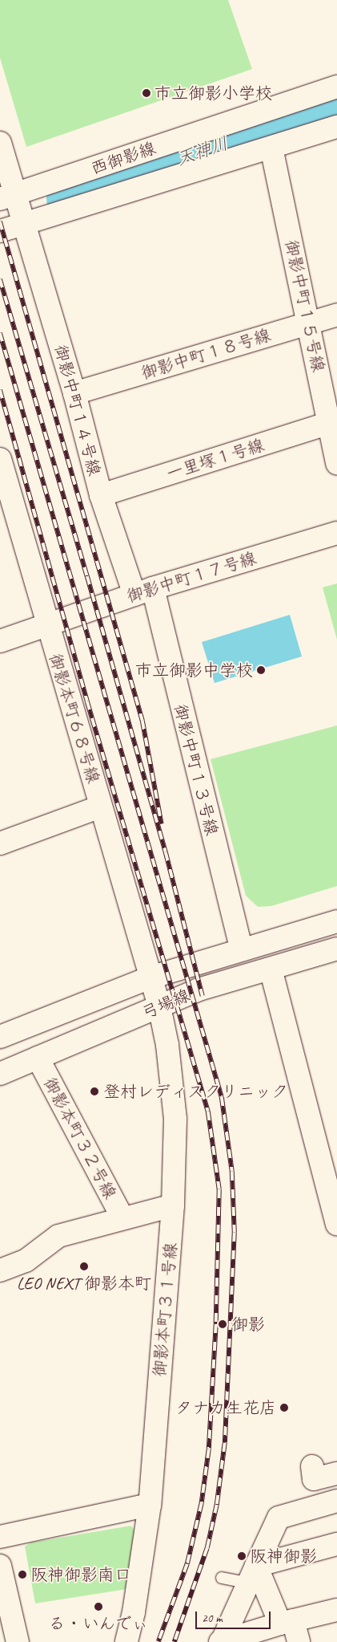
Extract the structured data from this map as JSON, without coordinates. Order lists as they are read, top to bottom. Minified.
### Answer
{"streets":{"street":["西御影線","御影中町１５号線","御影中町１８号線","御影中町１４号線","一里塚１号線","御影中町１７号線","御影本町６８号線","御影中町１３号線","弓場線","御影本町３２号線","御影本町３１号線"]},"crossings":[["西御影線","御影中町１５号線"],["西御影線","御影中町１４号線"],["御影中町１５号線","御影中町１８号線"],["御影中町１５号線","一里塚１号線"],["御影中町１８号線","御影中町１４号線"],["御影中町１４号線","一里塚１号線"],["御影中町１４号線","御影中町１７号線"],["御影中町１４号線","御影中町１３号線"],["御影中町１７号線","御影本町６８号線"],["御影中町１７号線","御影中町１３号線"],["御影本町６８号線","弓場線"],["御影本町６８号線","御影本町３１号線"],["御影中町１３号線","弓場線"],["弓場線","御影本町３２号線"],["弓場線","御影本町３１号線"]],"water":["天神川"],"places":["市立御影小学校","市立御影中学校","登村レディスクリニック","LEO NEXT 御影本町","御影","タナカ生花店","阪神御影","阪神御影南口","る・いんでぃ"],"scale_bar":"20 m"}
